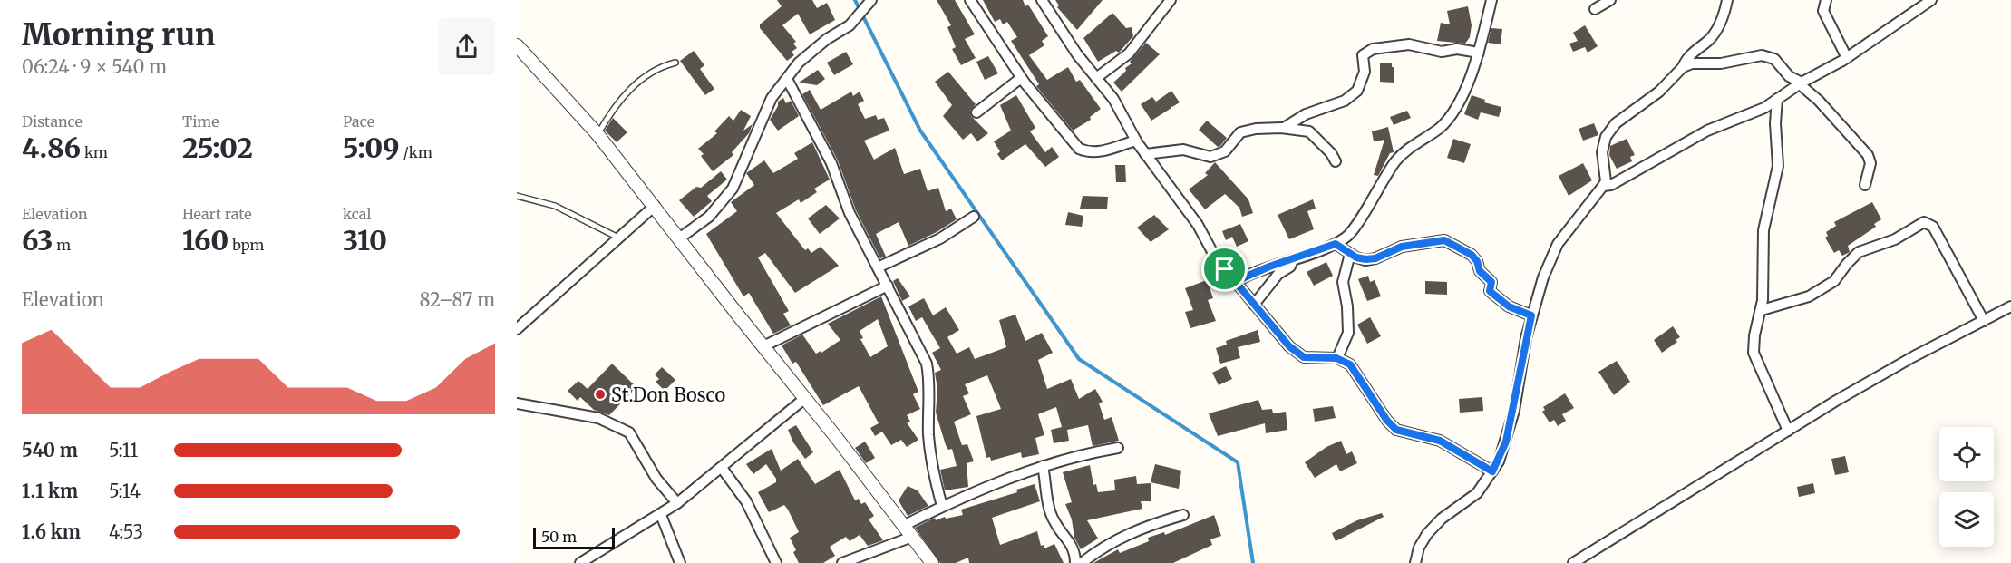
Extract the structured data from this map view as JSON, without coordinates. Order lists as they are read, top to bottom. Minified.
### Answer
{"places":["St.Don Bosco"],"scale_bar":"50 m","page":{"heading":["Morning run","06:24 · 9 × 540 m"],"stats":[["Distance","4.86 km"],["Time","25:02"],["Pace","5:09 /km"],["Elevation","63 m"],["Heart rate","160 bpm"],["kcal","310"]],"chart":["Elevation","82–87 m"],"list":[{"name":"540 m","note":"5:11"},{"name":"1.1 km","note":"5:14"},{"name":"1.6 km","note":"4:53"}],"scale":"50 m"}}
